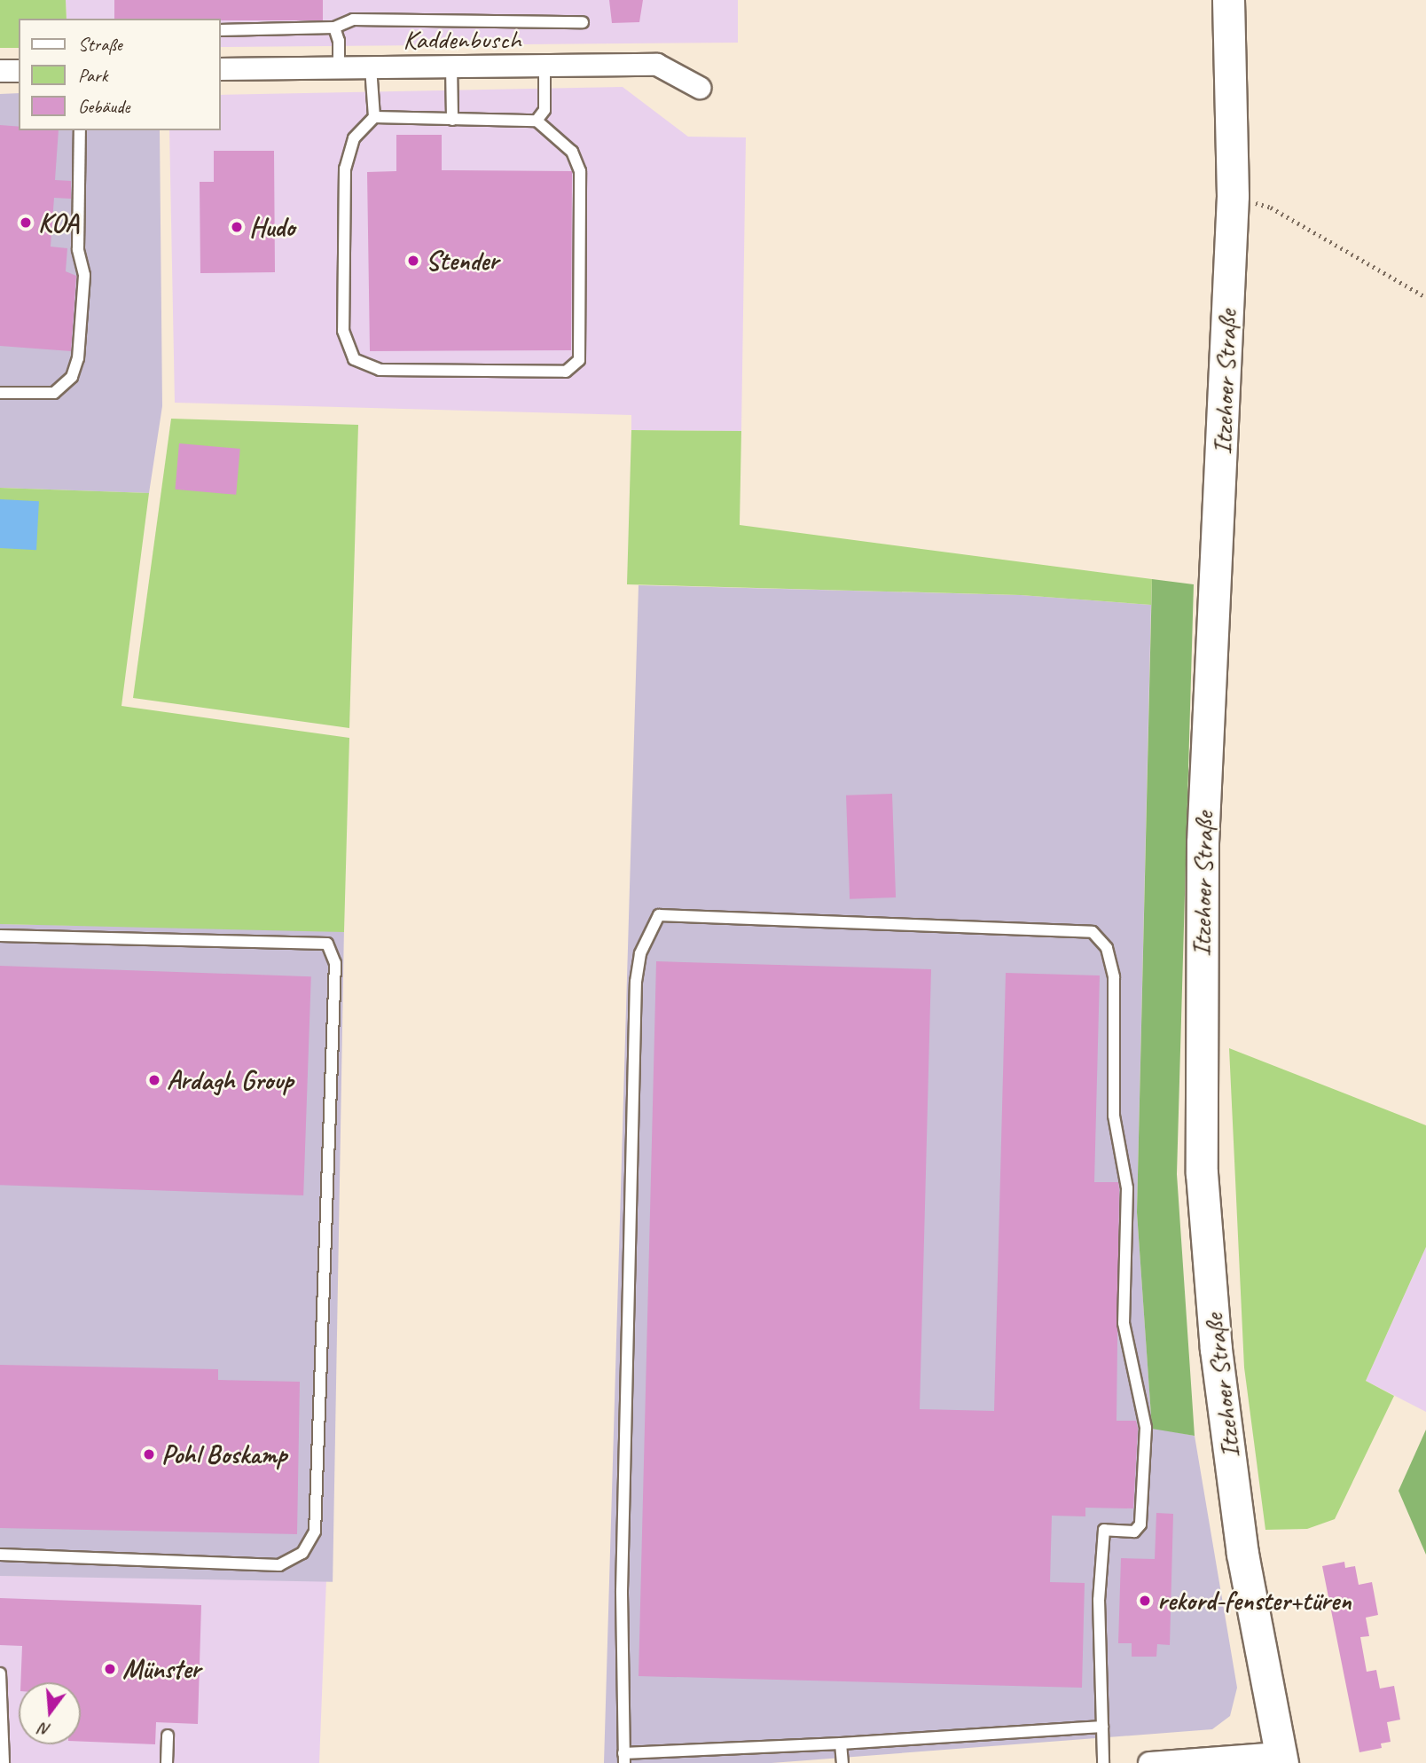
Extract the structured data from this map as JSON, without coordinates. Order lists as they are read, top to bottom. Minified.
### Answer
{"streets":{"main road":["Itzehoer Straße"],"street":["Kaddenbusch"]},"places":["KOA","Hudo","Stender","Ardagh Group","Pohl Boskamp","rekord-fenster+türen","Münster"],"legend":["Straße","Park","Gebäude"],"north":"bottom"}
